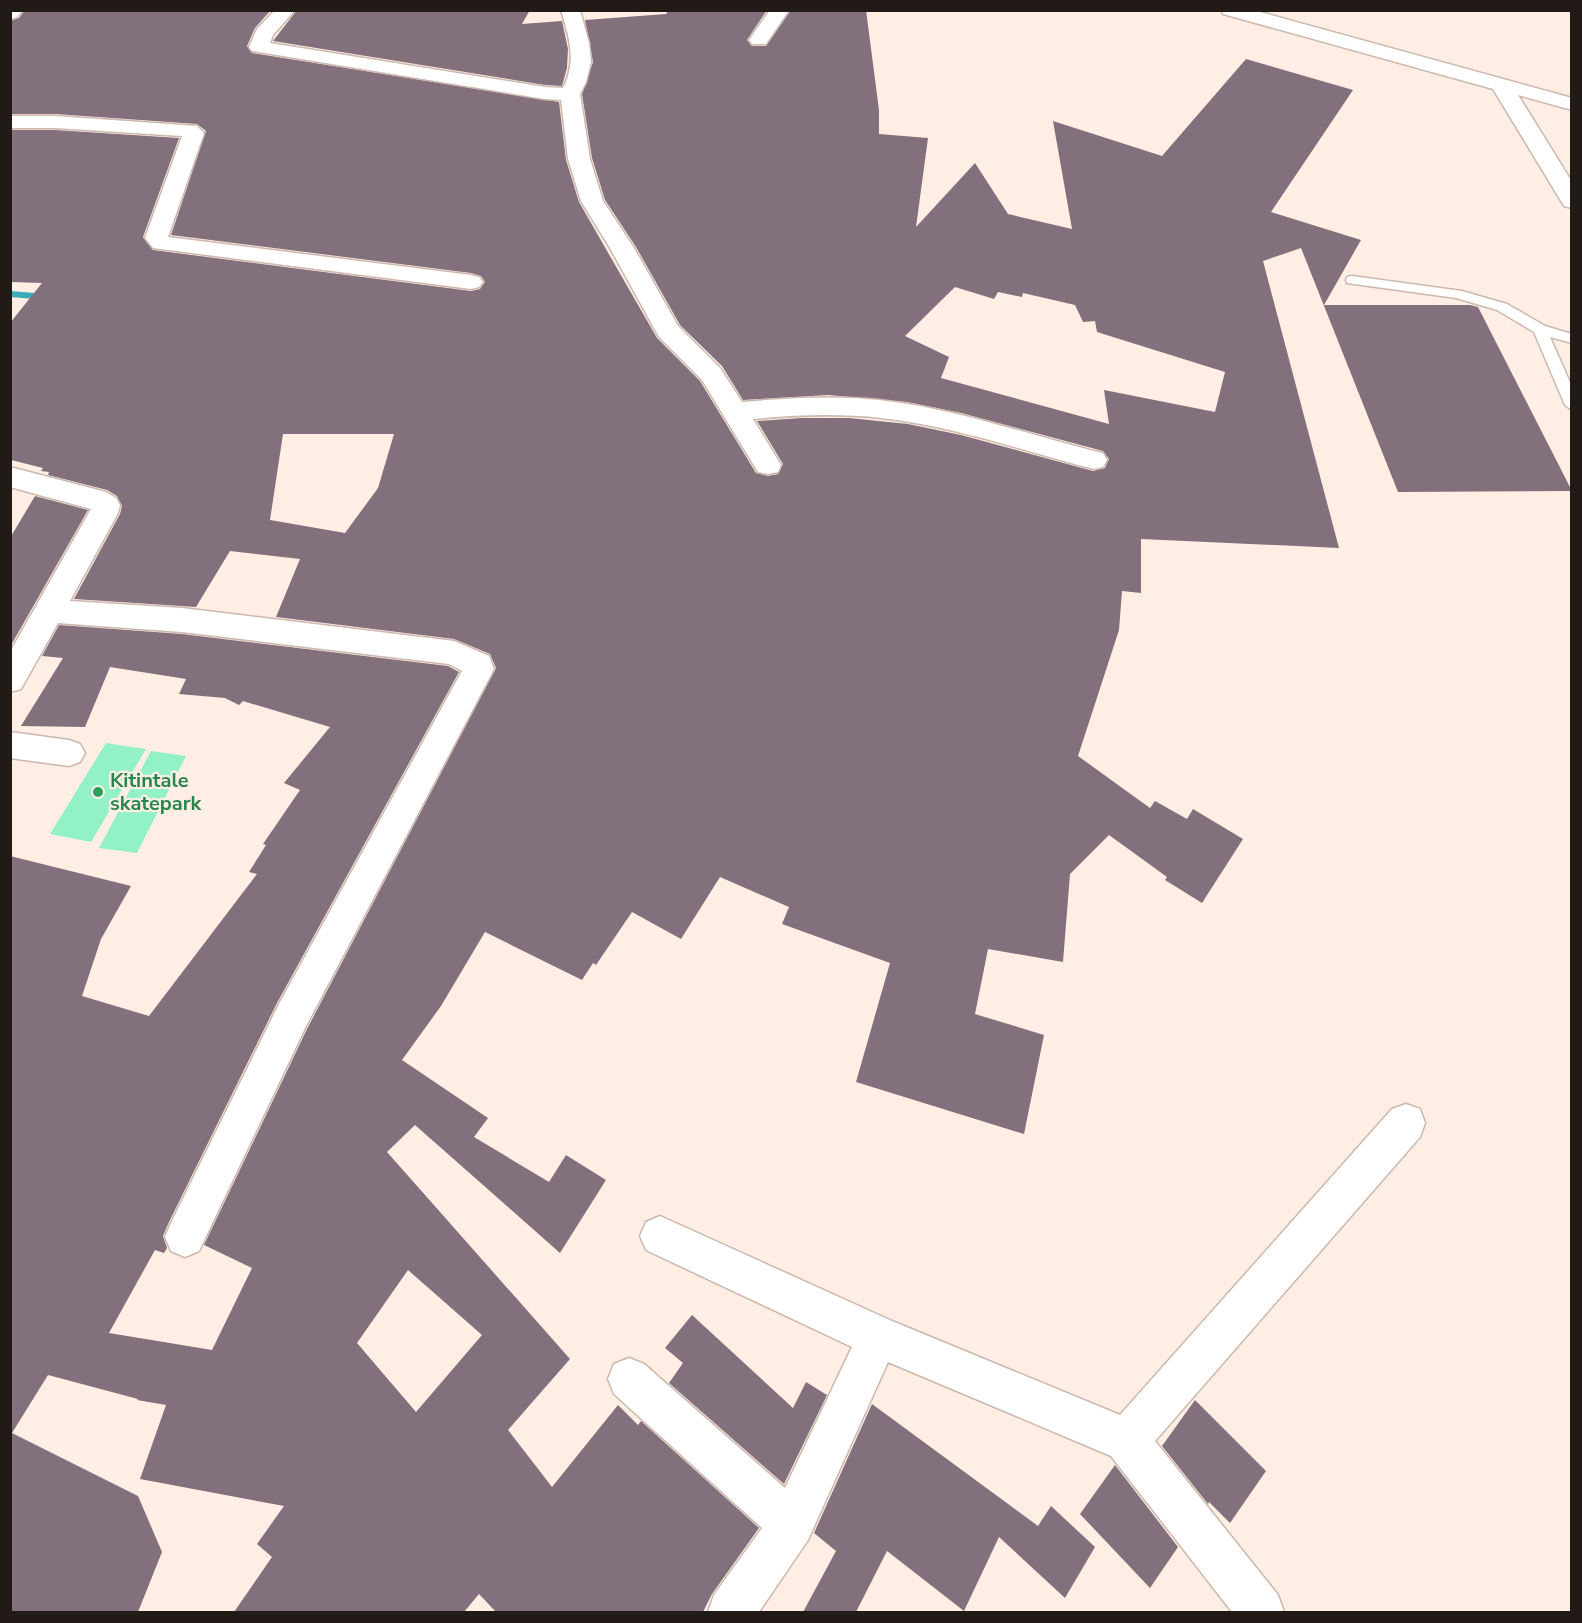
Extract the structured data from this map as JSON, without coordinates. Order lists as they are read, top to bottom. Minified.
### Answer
{"places":["Kitintale skatepark"]}
